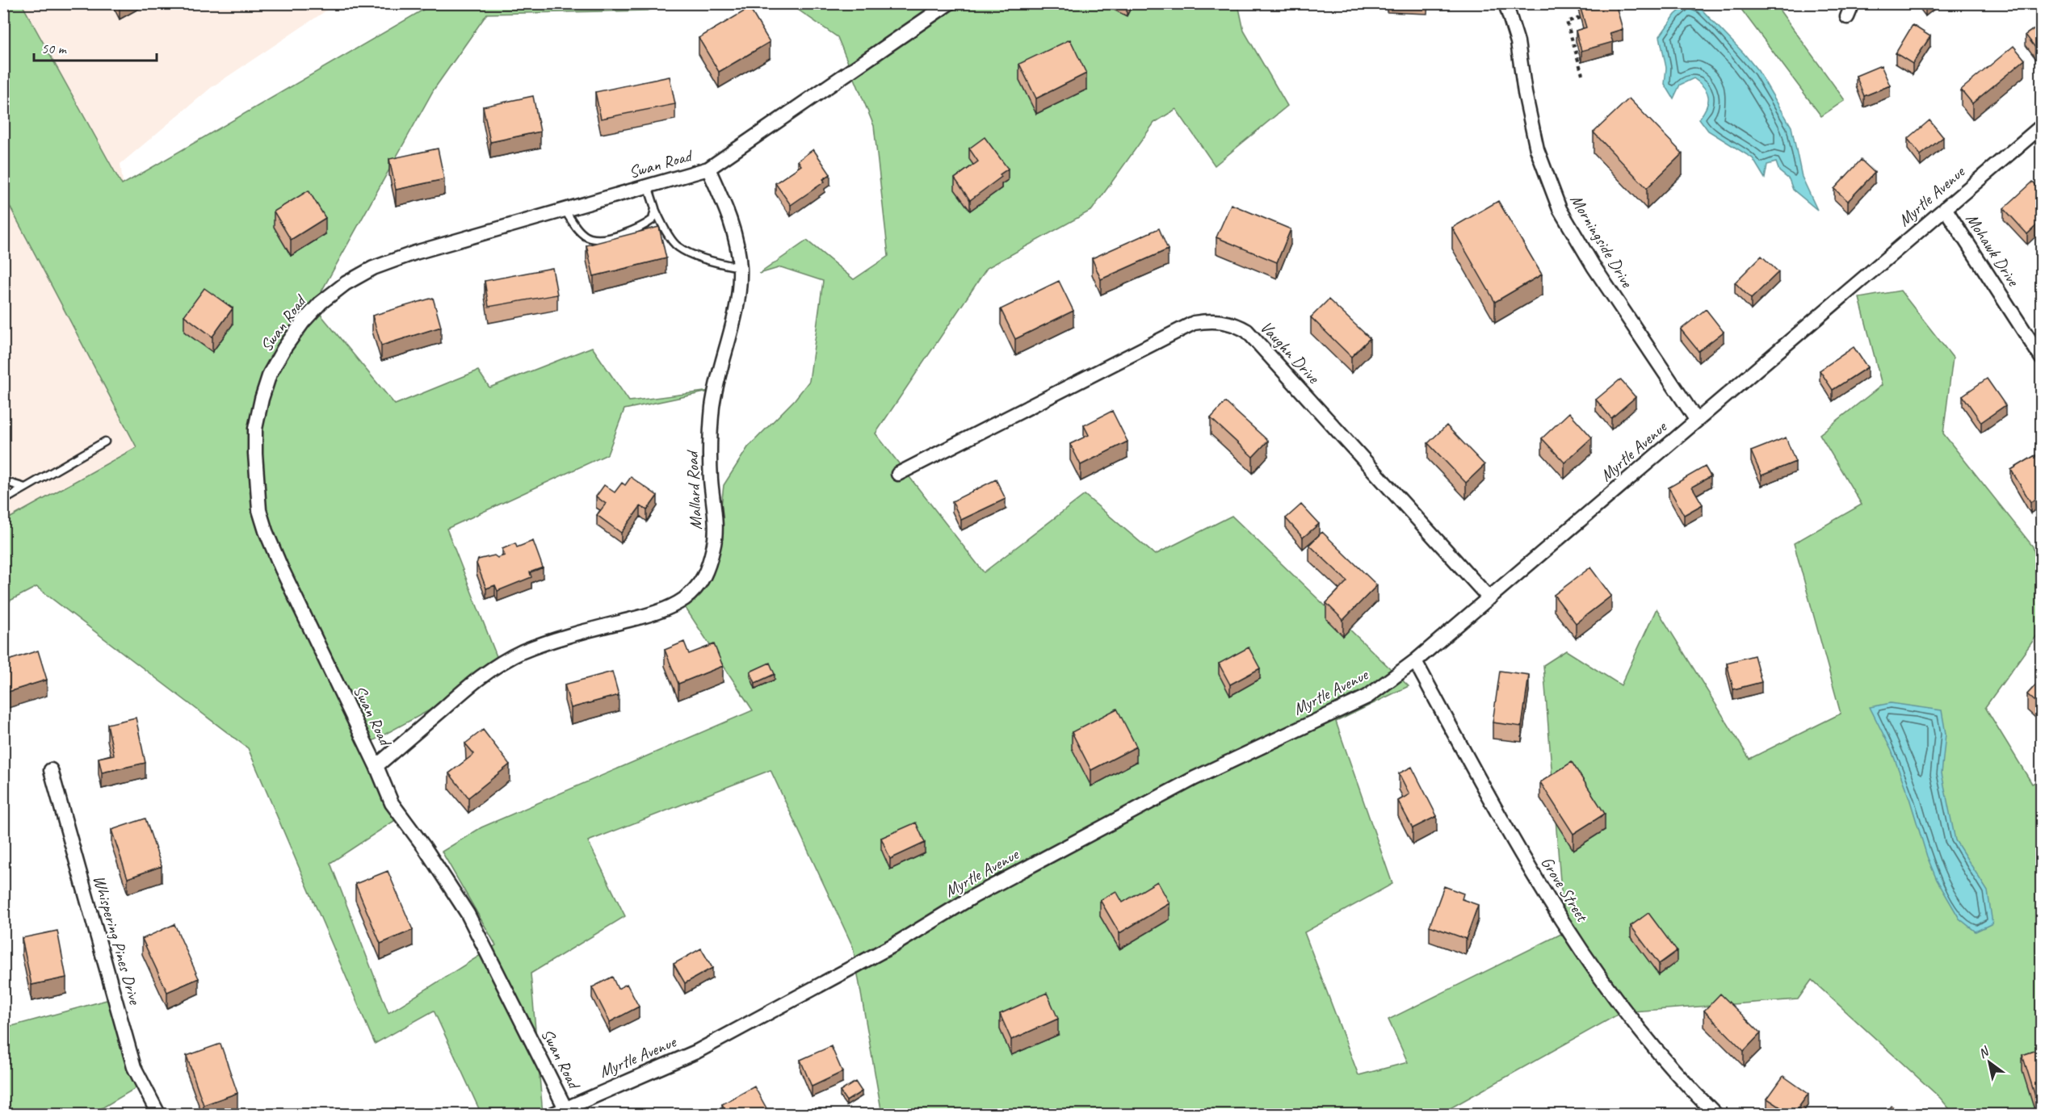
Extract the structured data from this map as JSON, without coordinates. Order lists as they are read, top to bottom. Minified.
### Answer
{"streets":{"street":["Swan Road","Myrtle Avenue","Morningside Drive","Mohawk Drive","Vaughn Drive","Mallard Road","Grove Street","Whispering Pines Drive"]},"crossings":[["Swan Road","Myrtle Avenue"],["Swan Road","Mallard Road"],["Myrtle Avenue","Morningside Drive"],["Myrtle Avenue","Mohawk Drive"],["Myrtle Avenue","Vaughn Drive"],["Myrtle Avenue","Grove Street"]],"scale_bar":"50 m","north":"top left"}
